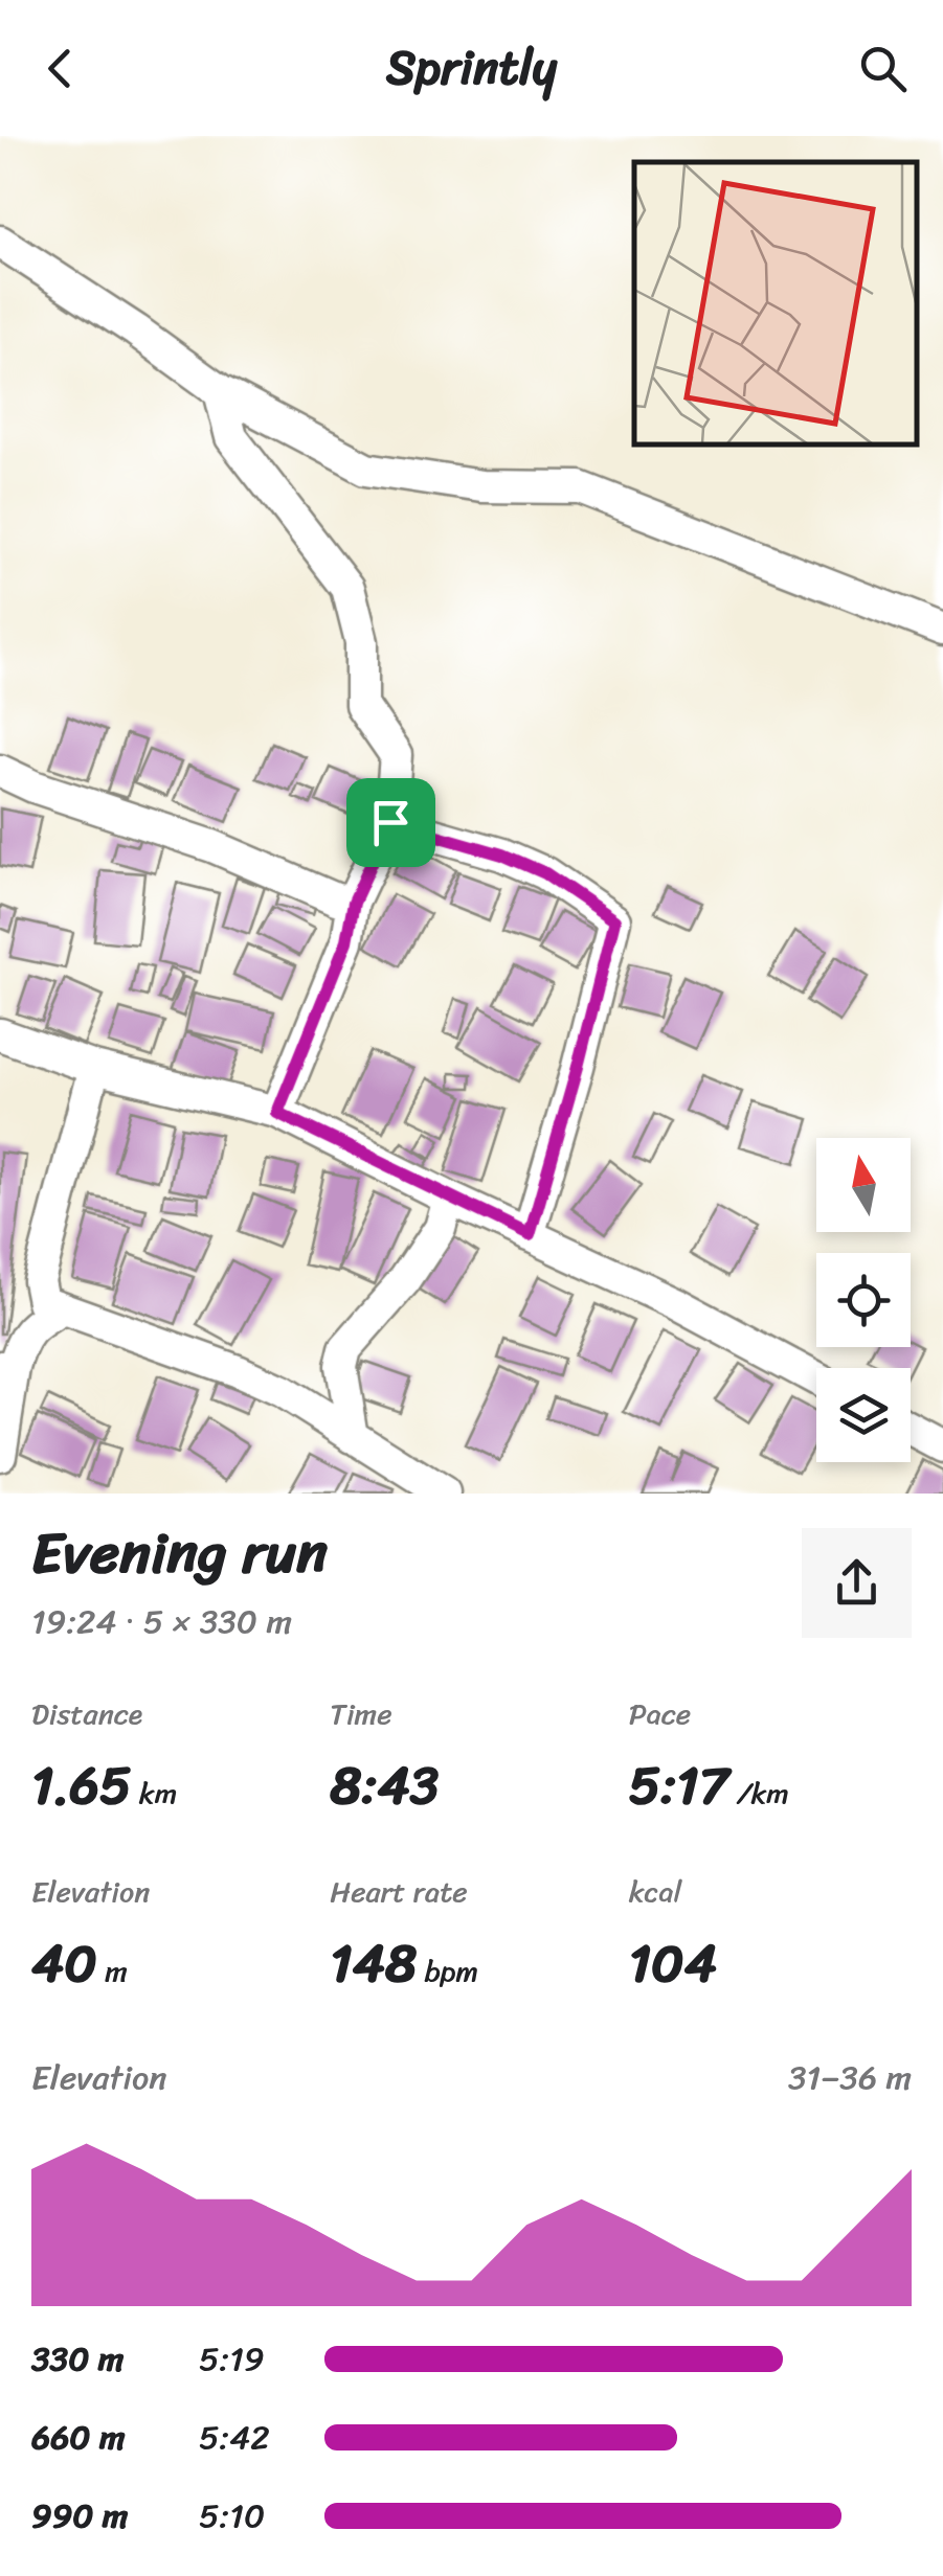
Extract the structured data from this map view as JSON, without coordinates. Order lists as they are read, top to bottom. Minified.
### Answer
{"north":"top","page":{"header":"Sprintly","heading":["Evening run","19:24 · 5 × 330 m"],"stats":[["Distance","1.65 km"],["Time","8:43"],["Pace","5:17 /km"],["Elevation","40 m"],["Heart rate","148 bpm"],["kcal","104"]],"chart":["Elevation","31–36 m"],"list":[{"name":"330 m","note":"5:19"},{"name":"660 m","note":"5:42"},{"name":"990 m","note":"5:10"}]}}
